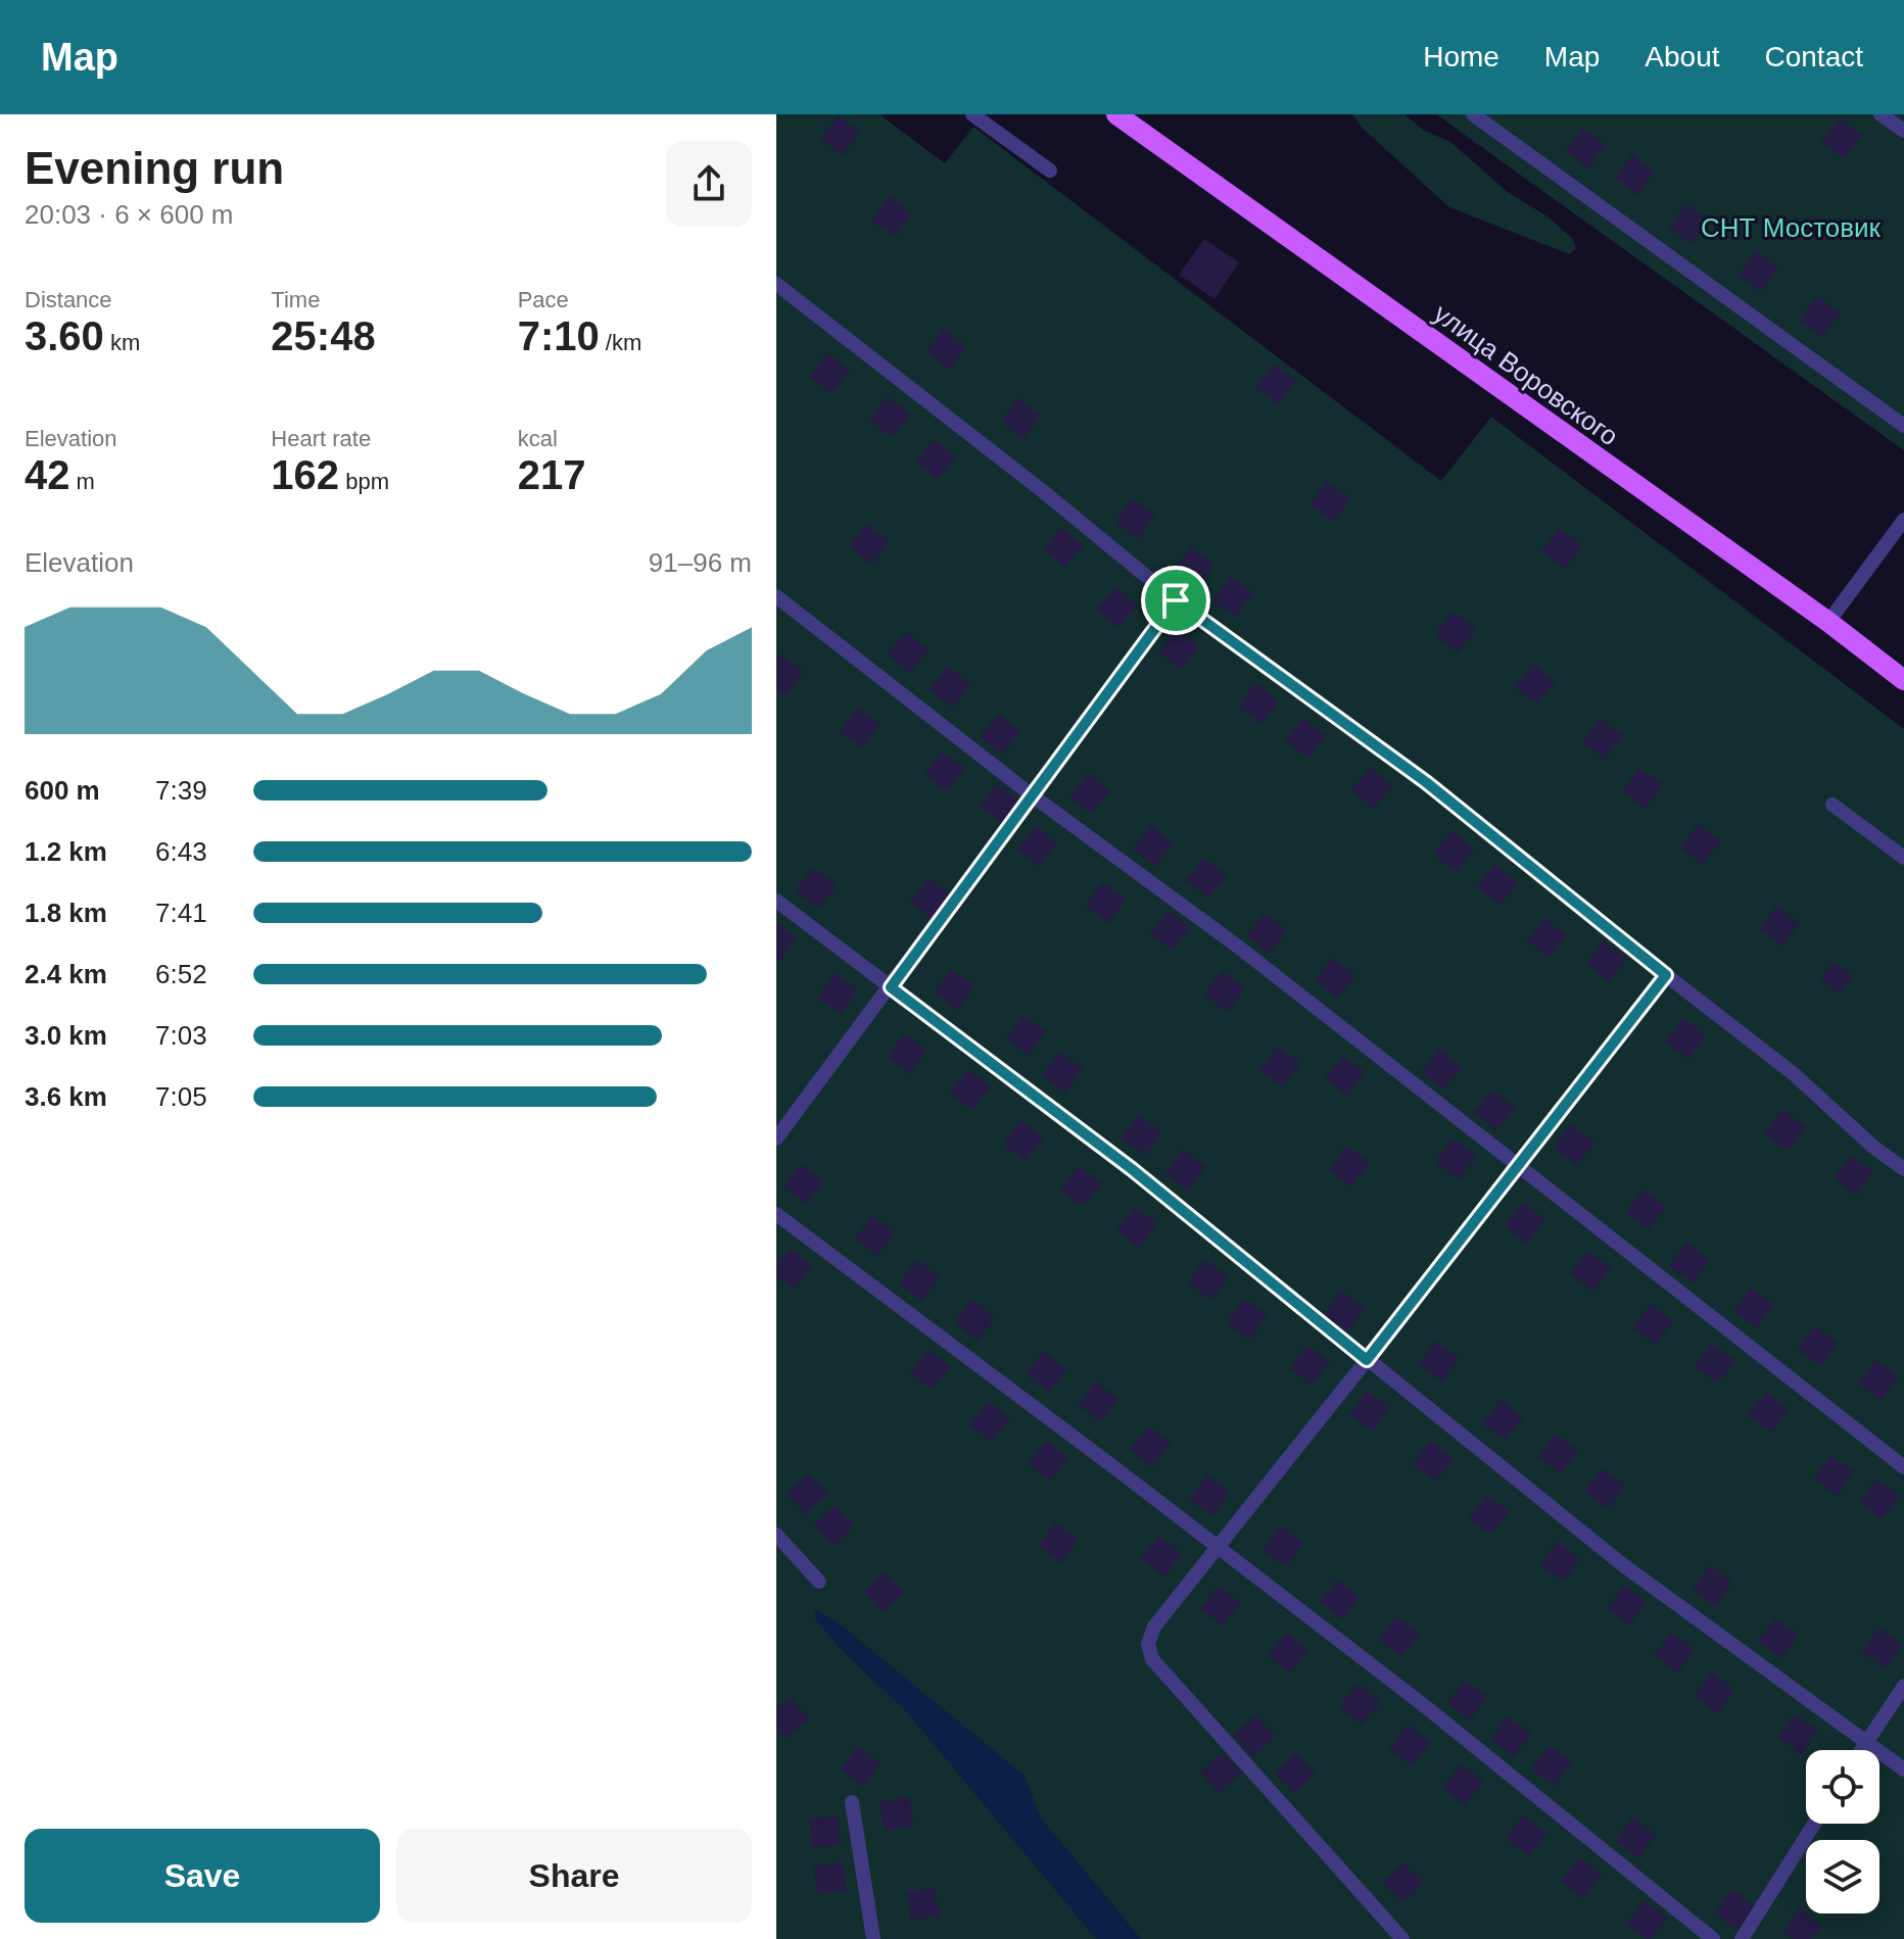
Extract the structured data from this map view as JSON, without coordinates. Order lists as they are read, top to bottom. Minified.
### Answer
{"streets":{"main road":["улица Воровского"]},"parks":["СНТ Мостовик"],"page":{"header":"Map","nav":["Home","Map","About","Contact"],"heading":["Evening run","20:03 · 6 × 600 m"],"stats":[["Distance","3.60 km"],["Time","25:48"],["Pace","7:10 /km"],["Elevation","42 m"],["Heart rate","162 bpm"],["kcal","217"]],"chart":["Elevation","91–96 m"],"list":[{"name":"600 m","note":"7:39"},{"name":"1.2 km","note":"6:43"},{"name":"1.8 km","note":"7:41"},{"name":"2.4 km","note":"6:52"},{"name":"3.0 km","note":"7:03"},{"name":"3.6 km","note":"7:05"}],"buttons":["Save","Share"]}}
